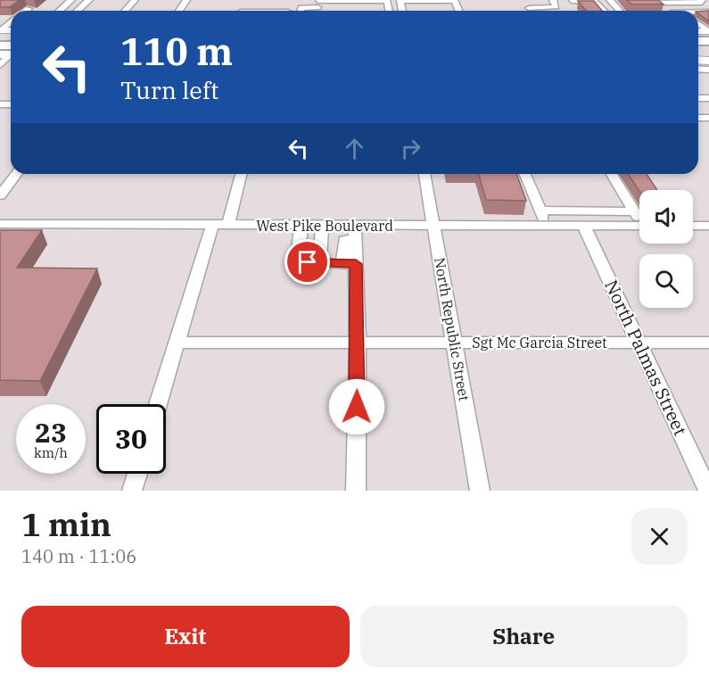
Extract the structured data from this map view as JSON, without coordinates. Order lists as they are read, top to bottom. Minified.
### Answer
{"streets":{"street":["West Pike Boulevard","North Republic Street","Sgt Mc Garcia Street","North Palmas Street"]},"crossings":[["West Pike Boulevard","North Republic Street"],["West Pike Boulevard","North Palmas Street"],["North Republic Street","Sgt Mc Garcia Street"],["Sgt Mc Garcia Street","North Palmas Street"]],"page":{"turn":["110 m","Turn left"],"speed":"23 km/h","limit":"30","heading":["1 min","140 m · 11:06"],"buttons":["Exit","Share"]}}
